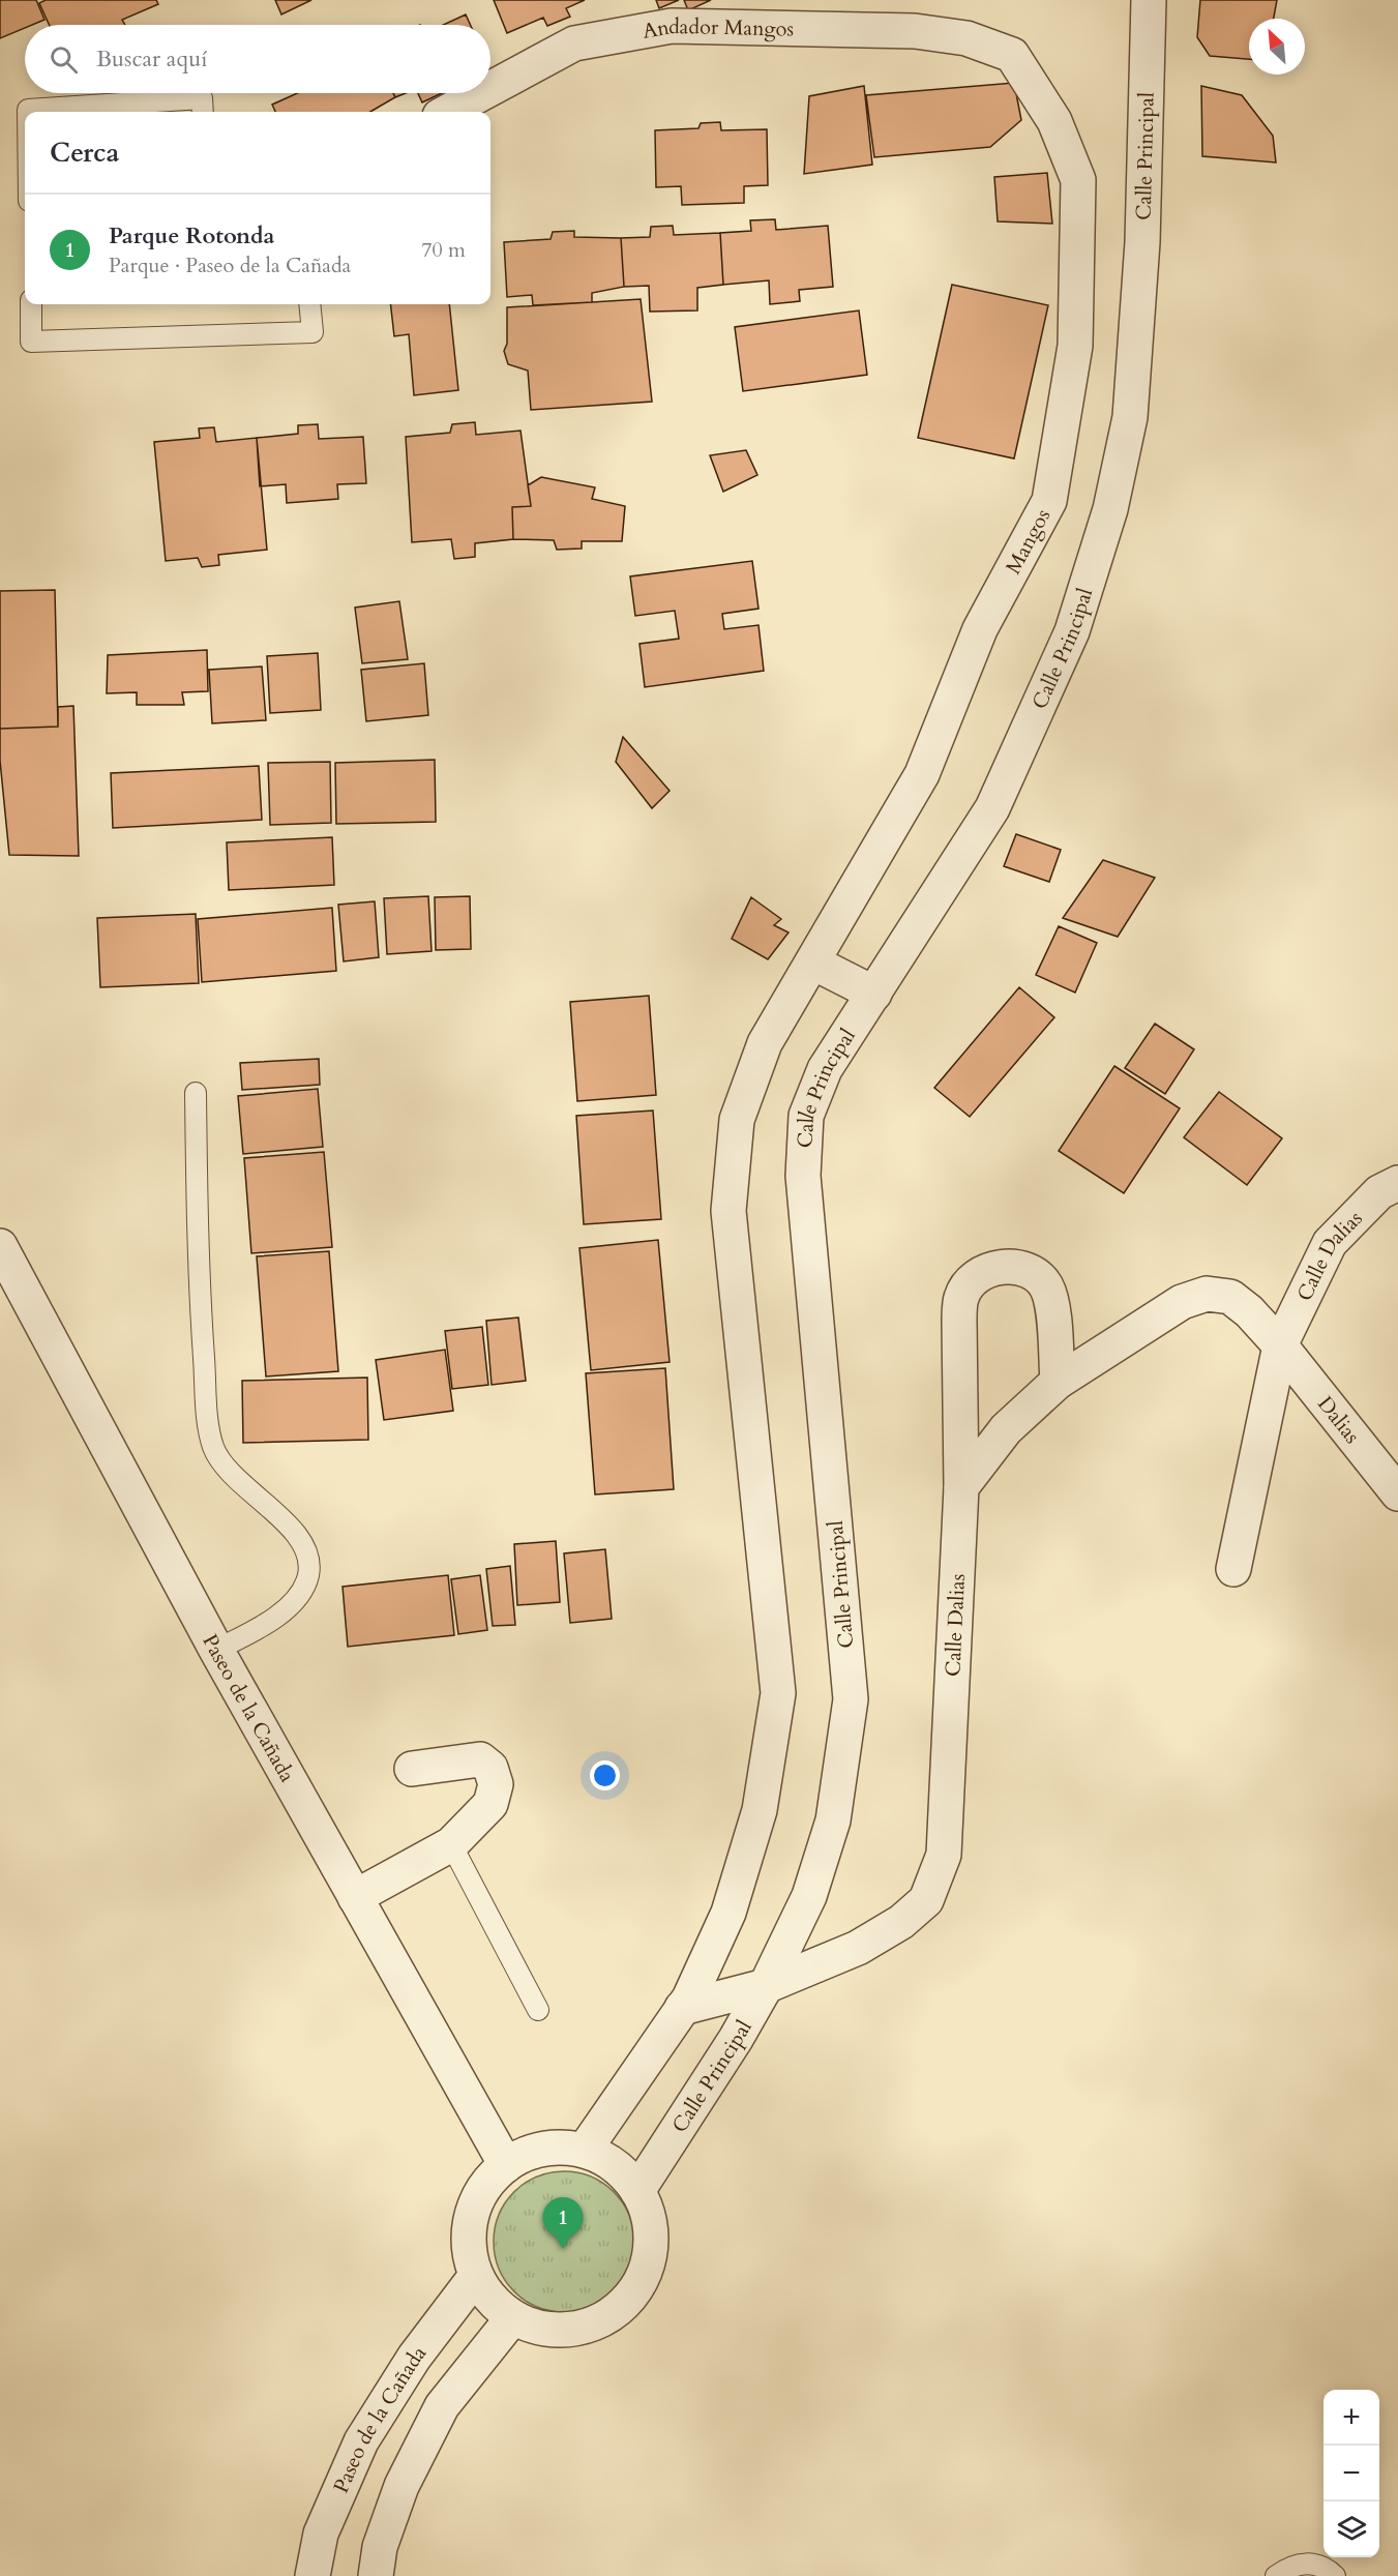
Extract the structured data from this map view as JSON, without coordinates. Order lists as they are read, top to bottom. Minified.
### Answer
{"streets":{"street":["Andador Mangos","Calle Principal","Mangos","Calle Dalias","Dalias","Paseo de la Cañada"]},"crossings":[["Andador Mangos","Mangos"],["Calle Principal","Calle Dalias"],["Calle Principal","Paseo de la Cañada"],["Calle Dalias","Dalias"]],"north":"top left","page":{"search":"Buscar aquí","heading":"Cerca","list":[{"mark":"1","name":"Parque Rotonda","note":"Parque · Paseo de la Cañada","value":"70 m"}],"pins":"1","map_buttons":["+","−"]}}
